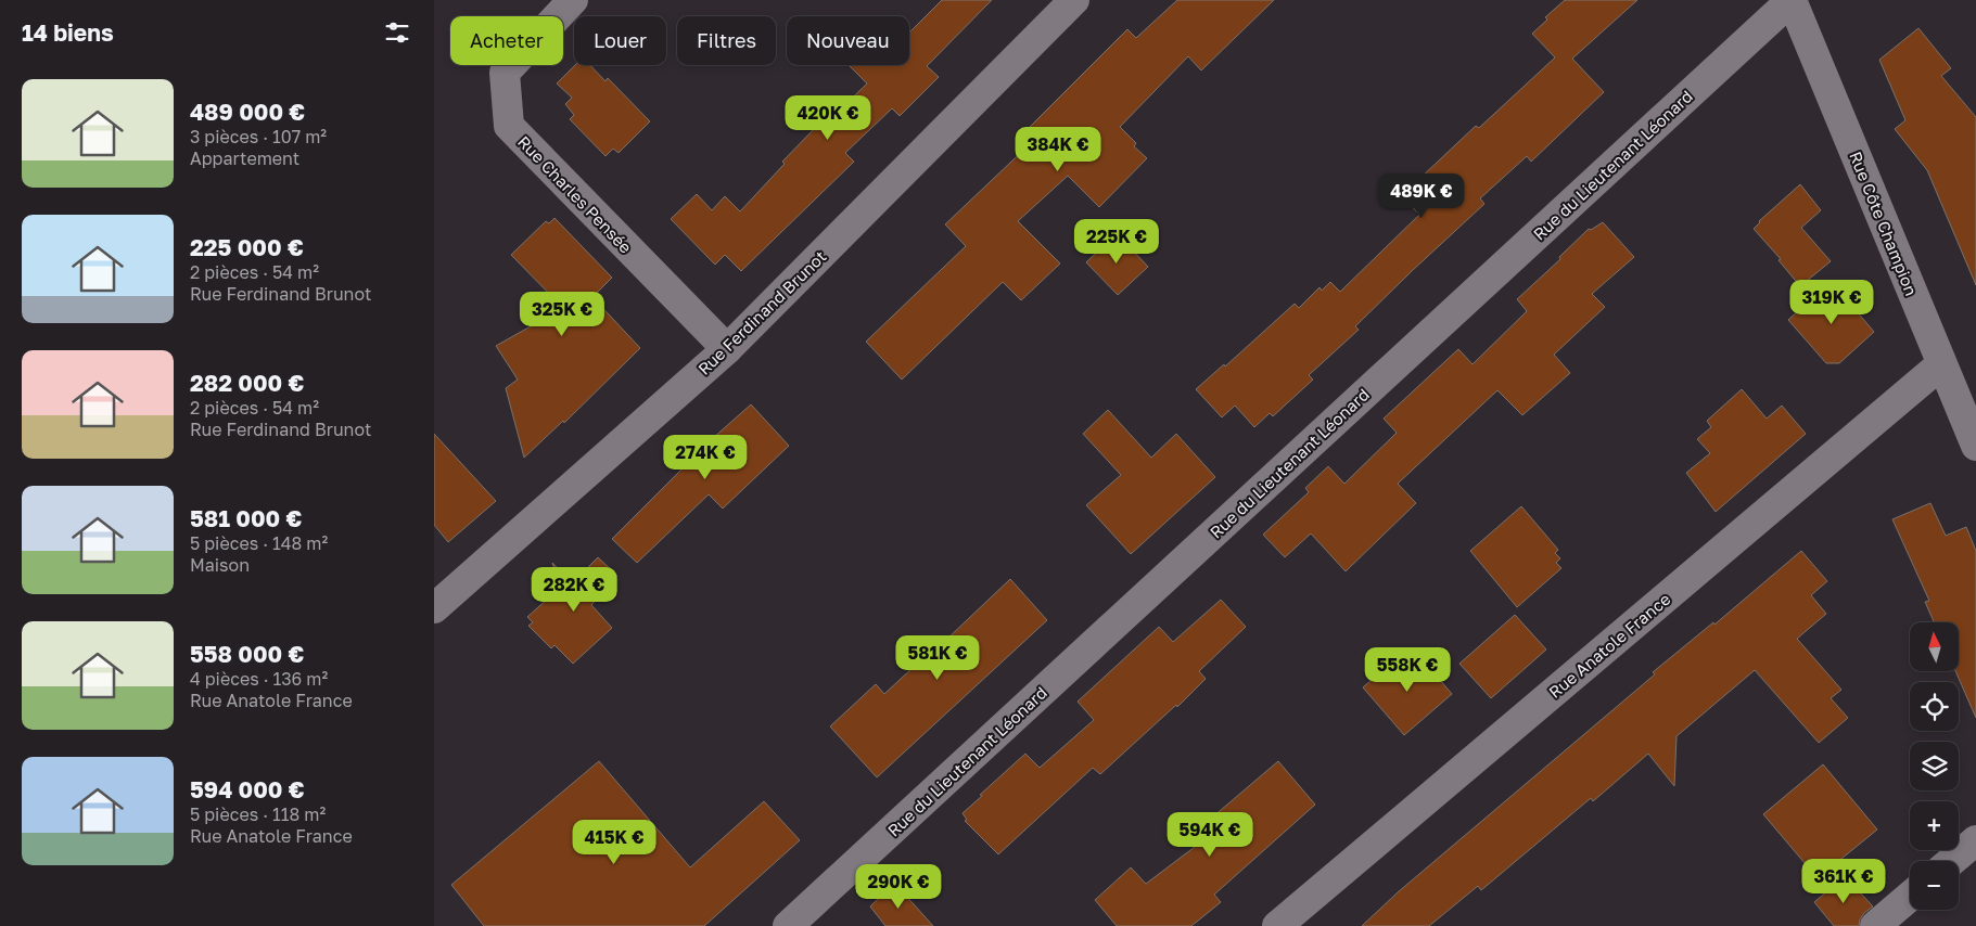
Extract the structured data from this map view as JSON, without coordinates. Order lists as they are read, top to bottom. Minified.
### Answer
{"streets":{"street":["Rue du Lieutenant Léonard","Rue Charles Pensée","Rue Côte Champion","Rue Ferdinand Brunot","Rue Anatole France"]},"crossings":[["Rue du Lieutenant Léonard","Rue Côte Champion"],["Rue Charles Pensée","Rue Ferdinand Brunot"],["Rue Côte Champion","Rue Anatole France"]],"north":"top","page":{"heading":"14 biens","chip":["Acheter","Louer","Filtres","Nouveau"],"list":[{"name":"489 000 €","note":"3 pièces · 107 m² · Appartement"},{"name":"225 000 €","note":"2 pièces · 54 m² · Rue Ferdinand Brunot"},{"name":"282 000 €","note":"2 pièces · 54 m² · Rue Ferdinand Brunot"},{"name":"581 000 €","note":"5 pièces · 148 m² · Maison"},{"name":"558 000 €","note":"4 pièces · 136 m² · Rue Anatole France"},{"name":"594 000 €","note":"5 pièces · 118 m² · Rue Anatole France"}],"price":["420K €","384K €","489K €","225K €","319K €","325K €","274K €","282K €","581K €","558K €","594K €","415K €","361K €","290K €"],"map_buttons":["+","−"]}}
